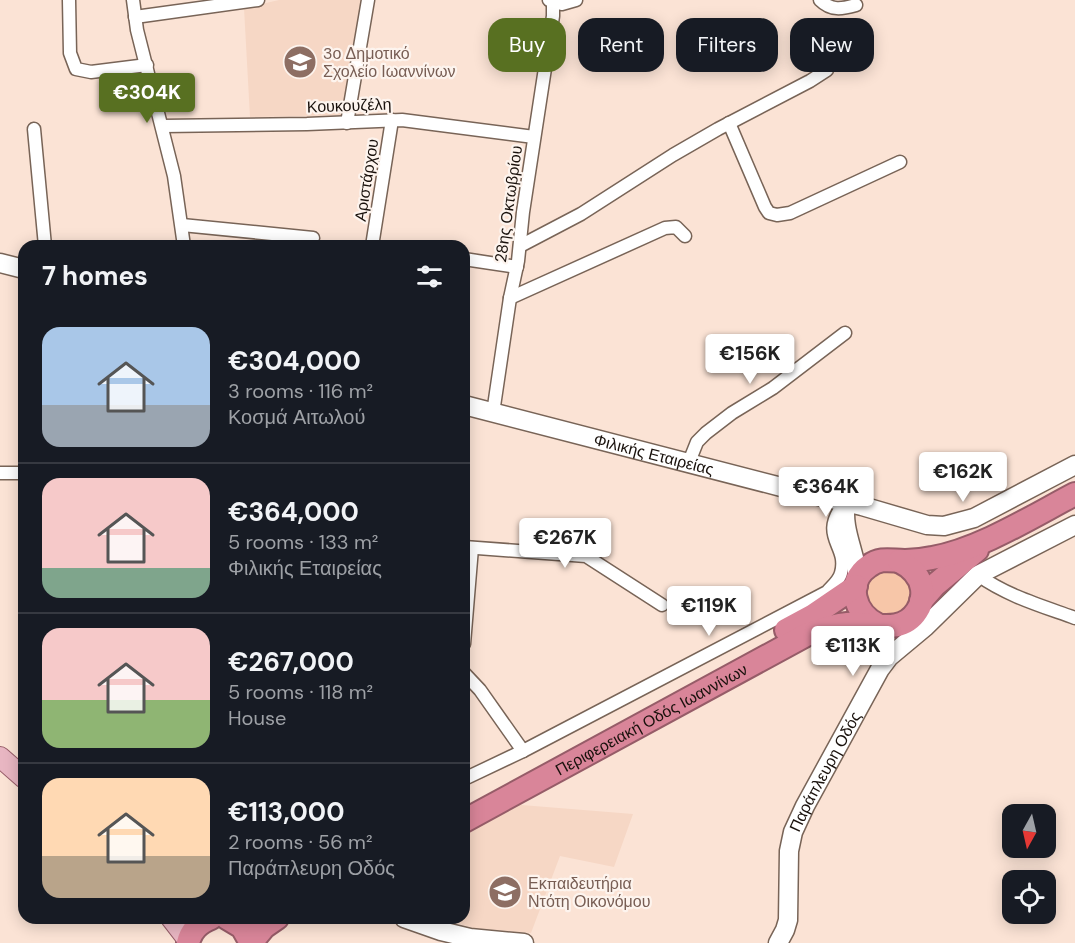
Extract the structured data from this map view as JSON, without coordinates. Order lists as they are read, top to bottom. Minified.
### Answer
{"streets":{"highway":["Περιφερειακή Οδός Ιωαννίνων"],"street":["Κουκουζέλη","Αριστάρχου","28ης Οκτωβρίου","Φιλικής Εταιρείας","Παράπλευρη Οδός"]},"crossings":[["Κουκουζέλη","Αριστάρχου"],["Κουκουζέλη","28ης Οκτωβρίου"],["28ης Οκτωβρίου","Φιλικής Εταιρείας"],["Περιφερειακή Οδός Ιωαννίνων","Παράπλευρη Οδός"]],"places":{"school or university":["3ο Δημοτικό Σχολείο Ιωαννίνων","Εκπαιδευτήρια Ντότη Οικονόμου"]},"north":"bottom","page":{"chip":["Buy","Rent","Filters","New"],"price":["€304K","€156K","€162K","€364K","€267K","€119K","€113K"],"heading":"7 homes","list":[{"name":"€304,000","note":"3 rooms · 116 m² · Κοσμά Αιτωλού"},{"name":"€364,000","note":"5 rooms · 133 m² · Φιλικής Εταιρείας"},{"name":"€267,000","note":"5 rooms · 118 m² · House"},{"name":"€113,000","note":"2 rooms · 56 m² · Παράπλευρη Οδός"}]}}
